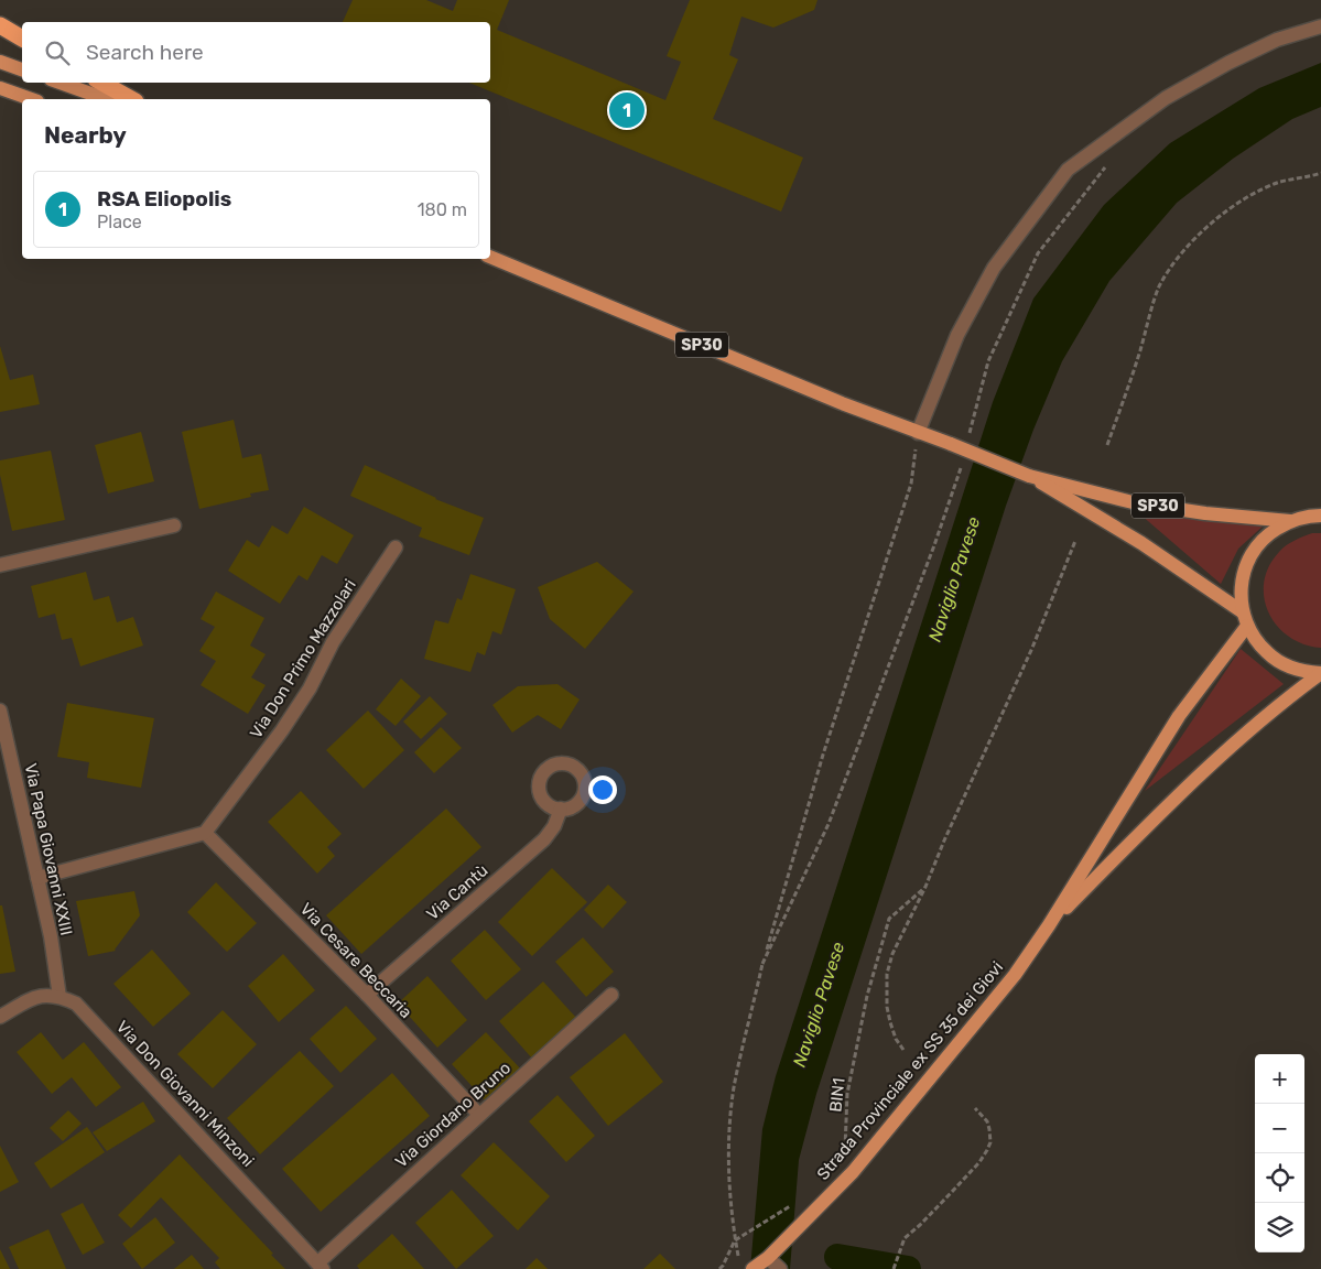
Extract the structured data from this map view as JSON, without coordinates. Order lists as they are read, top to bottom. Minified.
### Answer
{"streets":{"main road":["SP30","Strada Provinciale ex SS 35 dei Giovi"],"street":["Via Don Primo Mazzolari","Via Papa Giovanni XXIII","Via Cantù","Via Cesare Beccaria","Via Don Giovanni Minzoni","Via Giordano Bruno"],"path":["BIN1"]},"crossings":[["Via Don Primo Mazzolari","Via Cesare Beccaria"],["Via Papa Giovanni XXIII","Via Don Giovanni Minzoni"],["Via Cantù","Via Cesare Beccaria"],["Via Cesare Beccaria","Via Giordano Bruno"],["Via Don Giovanni Minzoni","Via Giordano Bruno"]],"water":["Naviglio Pavese"],"page":{"search":"Search here","pins":"1","heading":"Nearby","list":[{"mark":"1","name":"RSA Eliopolis","note":"Place","value":"180 m"}],"map_buttons":["+","−"]}}
